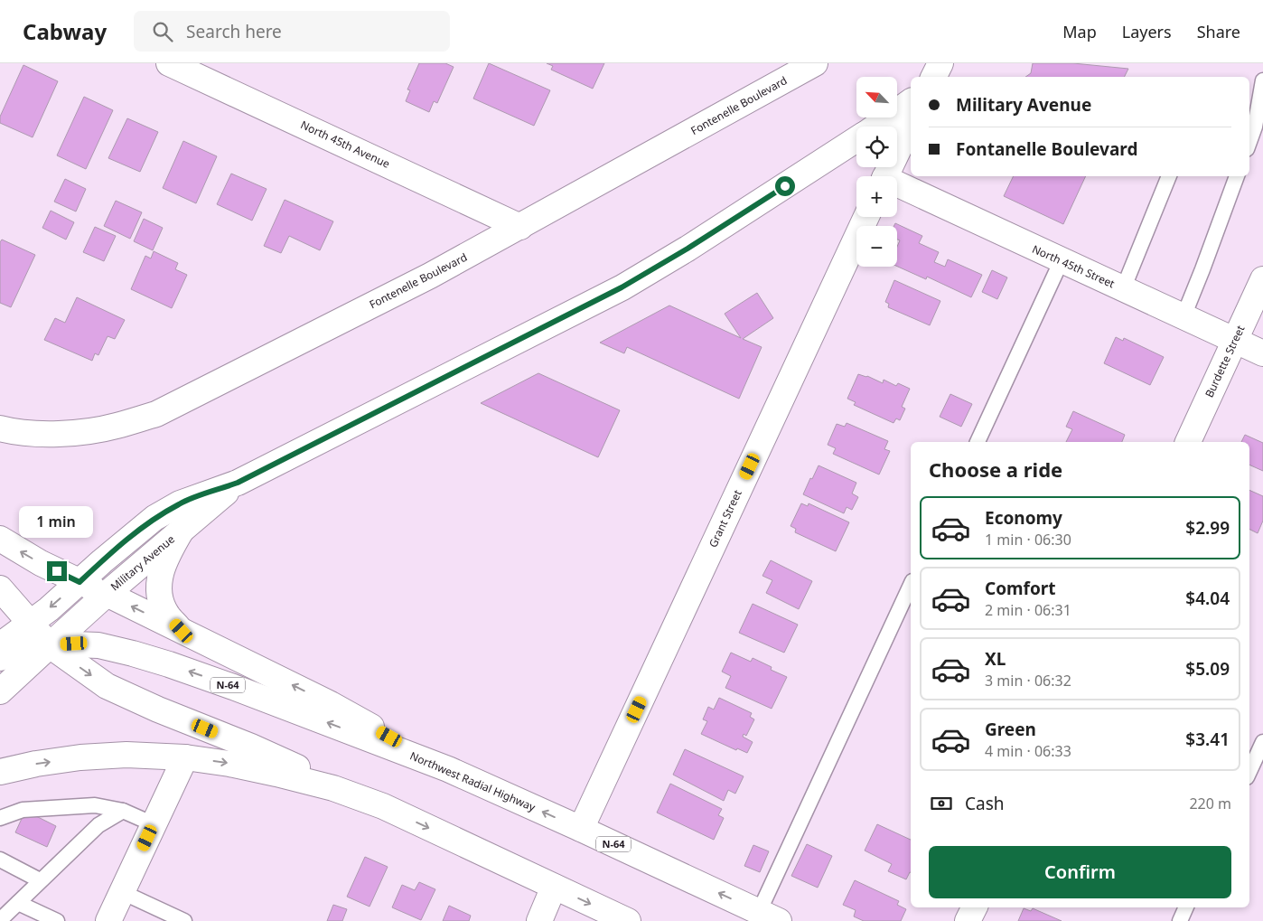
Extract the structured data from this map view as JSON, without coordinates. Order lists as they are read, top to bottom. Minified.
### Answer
{"streets":{"main road":["Fontenelle Boulevard","North 45th Avenue","North 45th Street","Burdette Street","Grant Street","Military Avenue","N-64","Northwest Radial Highway"]},"crossings":[["Fontenelle Boulevard","North 45th Avenue"],["North 45th Street","Burdette Street"],["Grant Street","Northwest Radial Highway"],["Military Avenue","Northwest Radial Highway"]],"north":"top left","page":{"header":"Cabway","search":"Search here","nav":["Map","Layers","Share"],"map_buttons":["+","−"],"banner":["Military Avenue","Fontanelle Boulevard"],"heading":"Choose a ride","list":[{"name":"Economy","note":"1 min · 06:30","value":"$2.99"},{"name":"Comfort","note":"2 min · 06:31","value":"$4.04"},{"name":"XL","note":"3 min · 06:32","value":"$5.09"},{"name":"Green","note":"4 min · 06:33","value":"$3.41"}],"bubble":"1 min","pay":["Cash","220 m"],"buttons":"Confirm"}}
